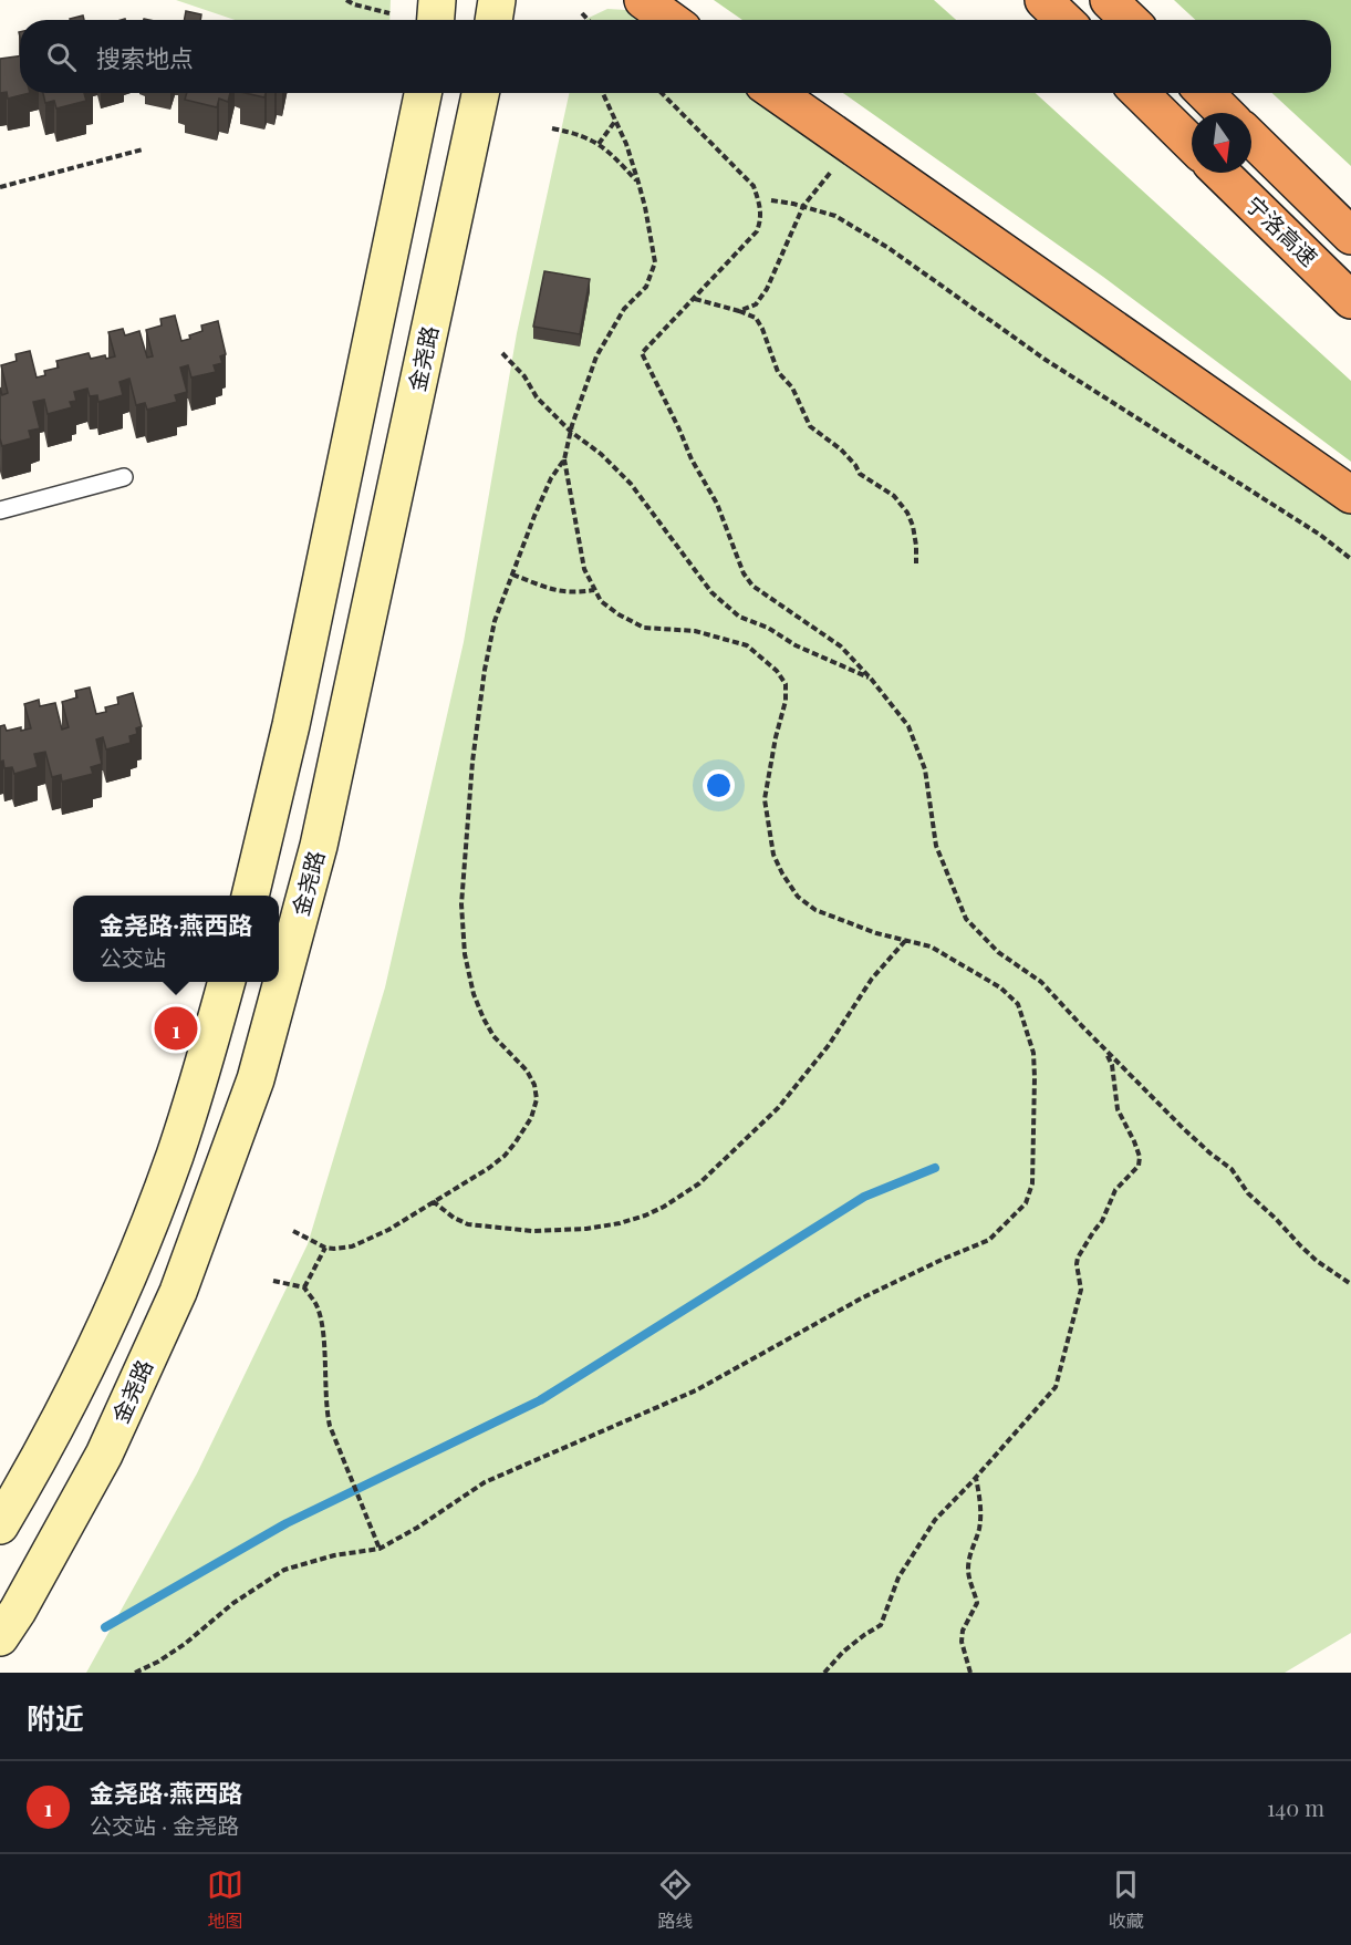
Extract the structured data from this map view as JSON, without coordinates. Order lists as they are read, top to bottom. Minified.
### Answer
{"streets":{"highway":["宁洛高速"],"main road":["金尧路"]},"north":"bottom","page":{"search":"搜索地点","popup":["金尧路·燕西路","公交站"],"pins":"1","heading":"附近","list":[{"mark":"1","name":"金尧路·燕西路","note":"公交站 · 金尧路","value":"140 m"}],"nav":["地图","路线","收藏"]}}
